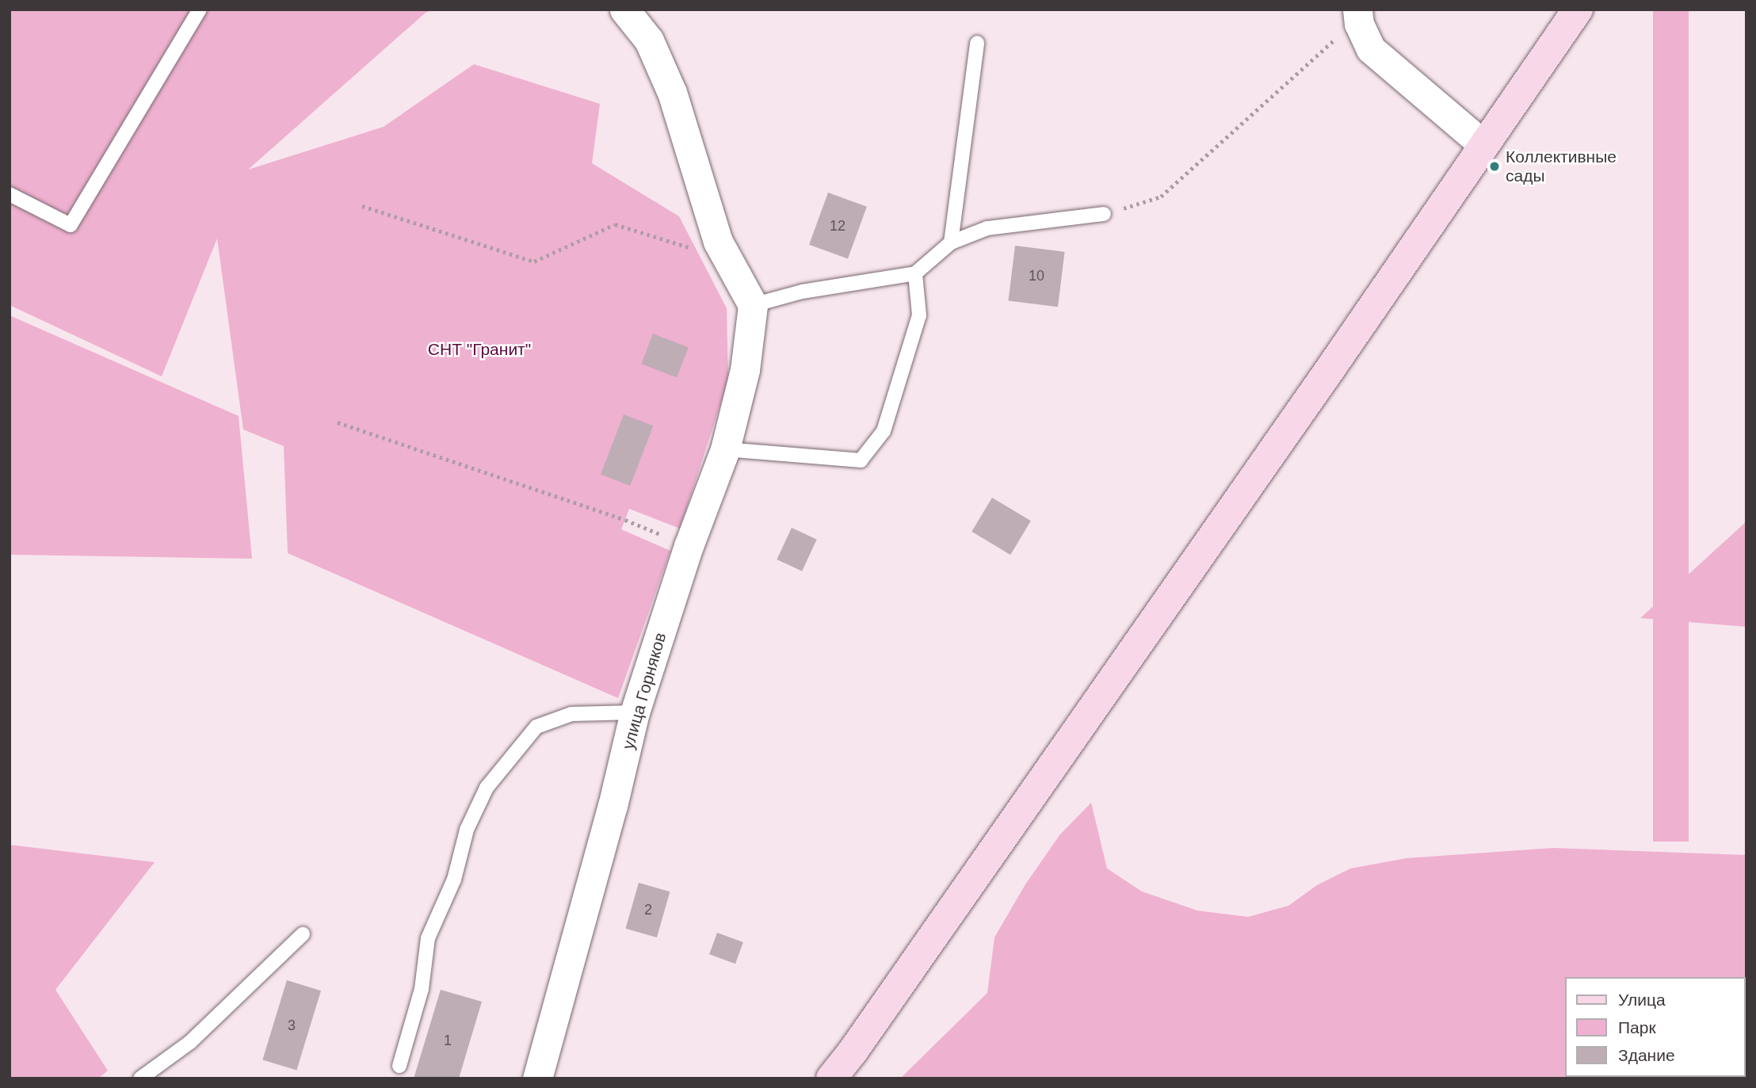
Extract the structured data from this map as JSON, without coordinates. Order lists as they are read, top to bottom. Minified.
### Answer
{"streets":{"street":["улица Горняков"]},"parks":["СНТ \"Гранит\""],"places":["Коллективные сады"],"house_numbers":["12","10","2","3","1"],"legend":["Улица","Парк","Здание"]}
